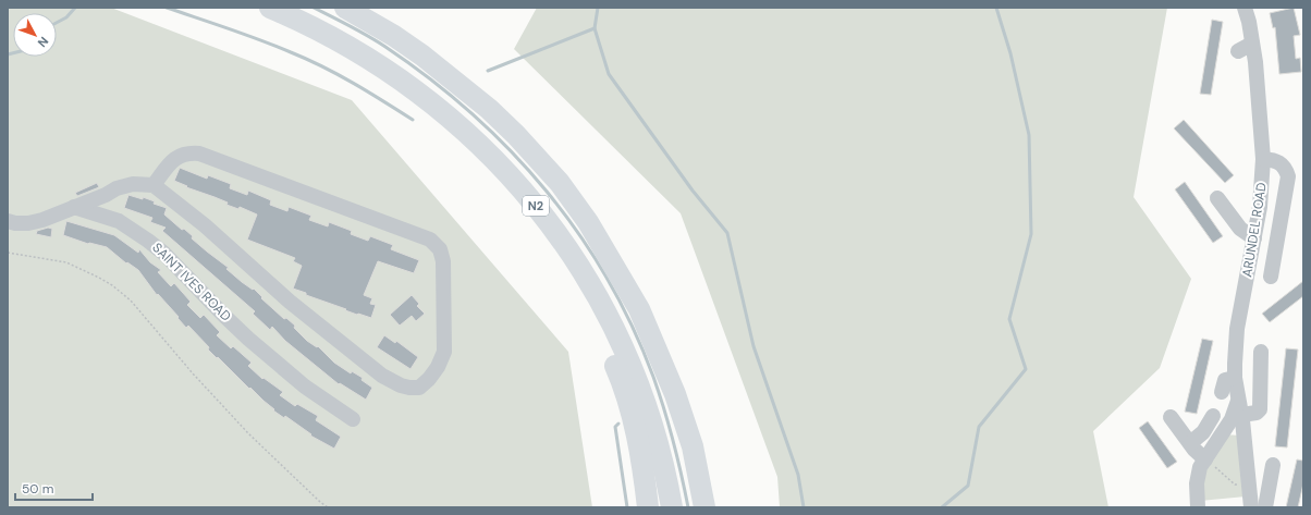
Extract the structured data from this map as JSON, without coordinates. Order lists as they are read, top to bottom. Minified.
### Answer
{"streets":{"highway":["N2"],"street":["ARUNDEL ROAD","SAINT IVES ROAD"]},"scale_bar":"50 m","north":"bottom right"}
